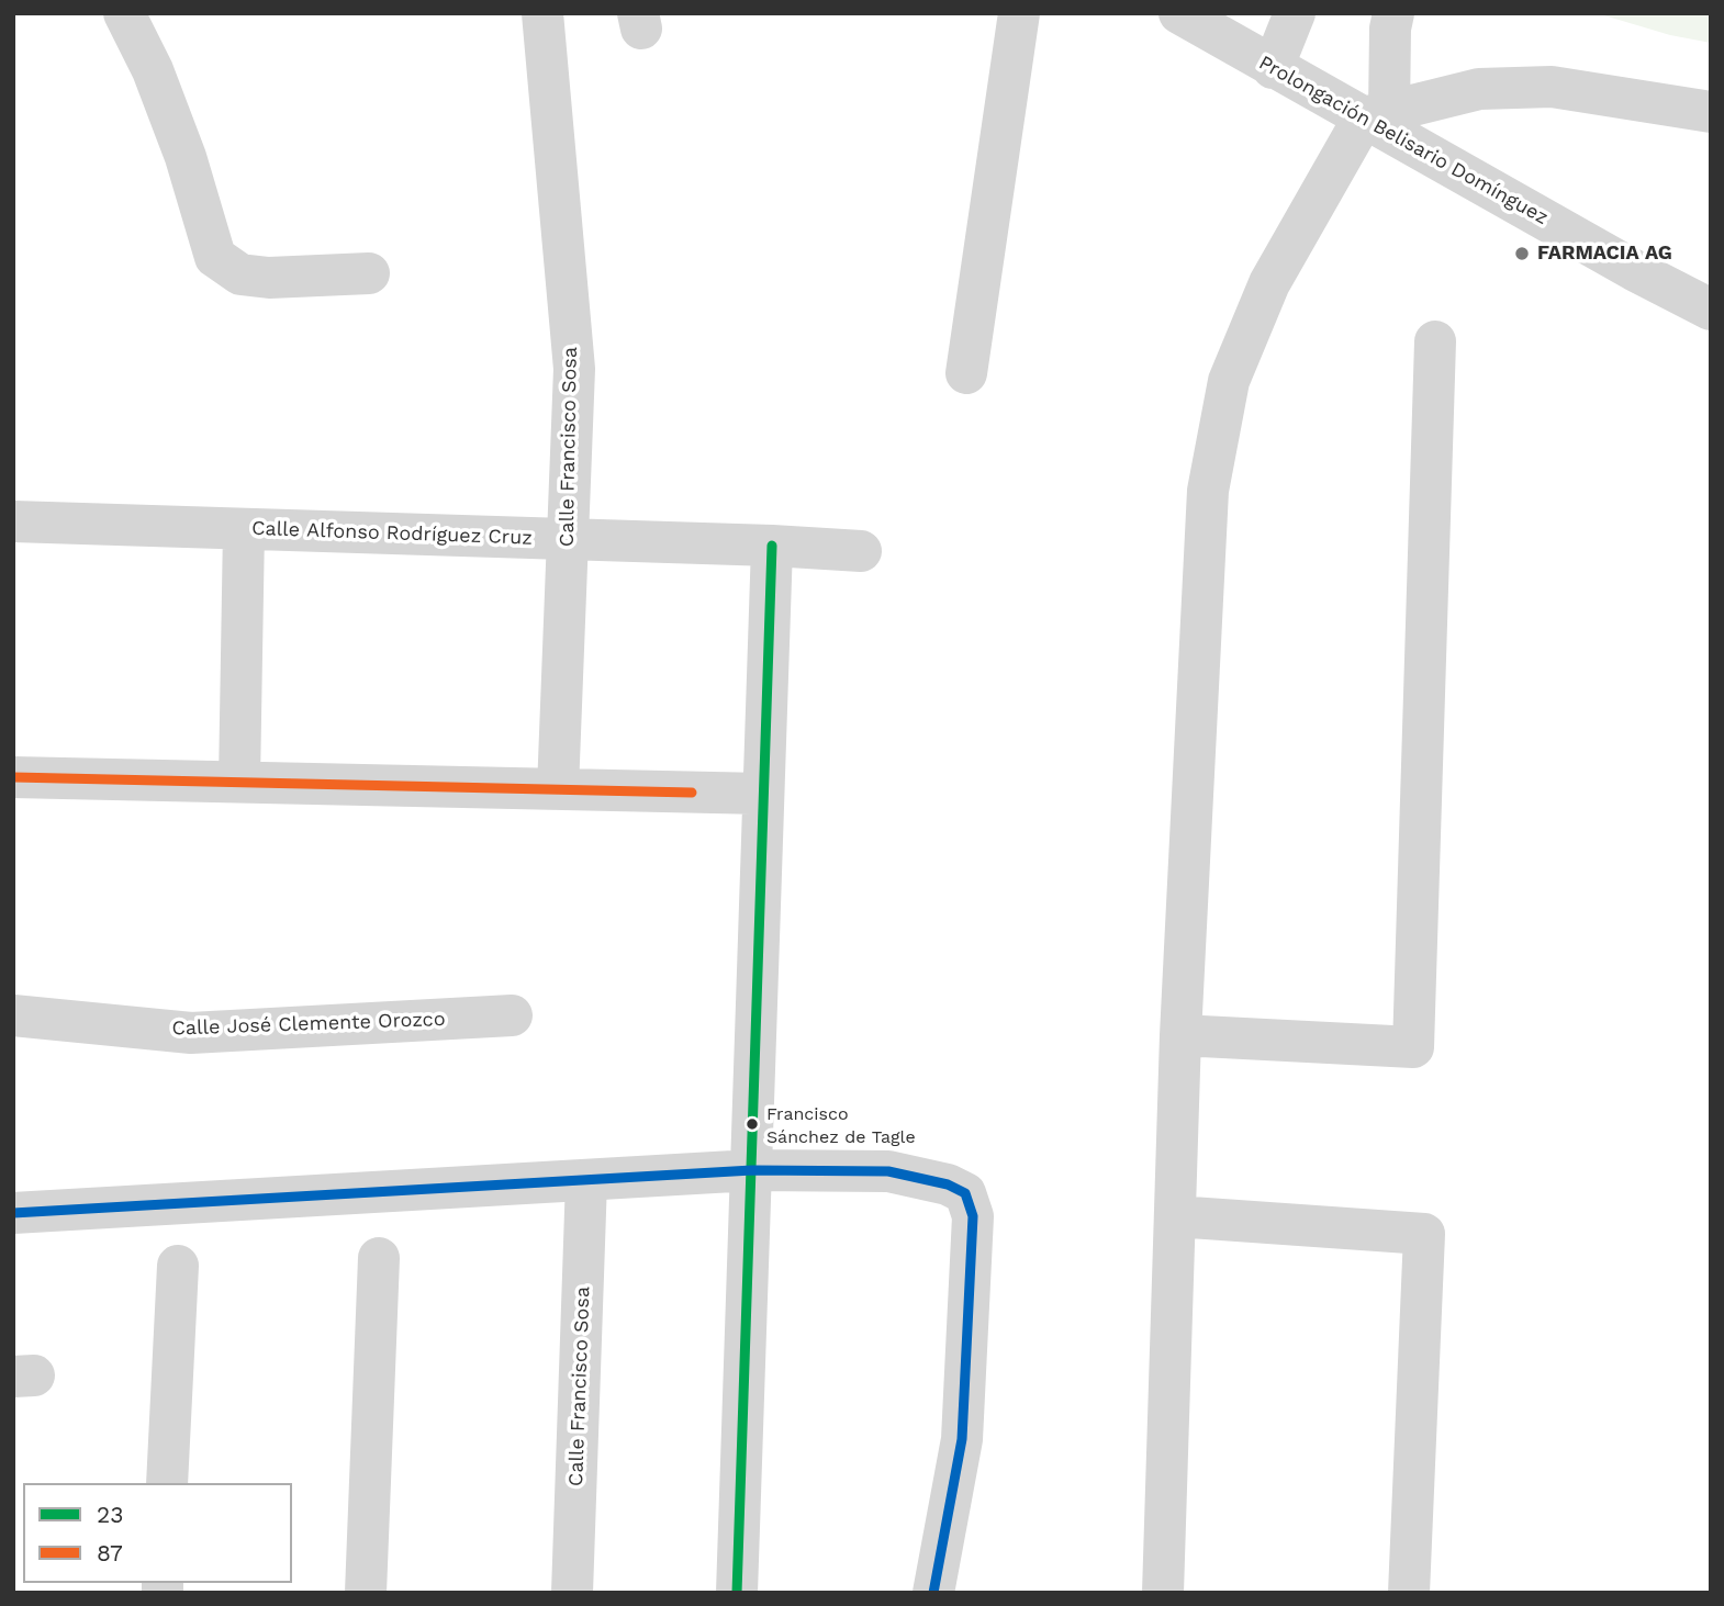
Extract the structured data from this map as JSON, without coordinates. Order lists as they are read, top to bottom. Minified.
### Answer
{"streets":{"street":["Prolongación Belisario Domínguez","Calle Francisco Sosa","Calle Alfonso Rodríguez Cruz","Calle José Clemente Orozco"]},"crossings":[["Calle Francisco Sosa","Calle Alfonso Rodríguez Cruz"]],"places":["FARMACIA AG","Francisco Sánchez de Tagle"],"lines":["transit line 23","transit line 87"],"legend":["23","87"]}
